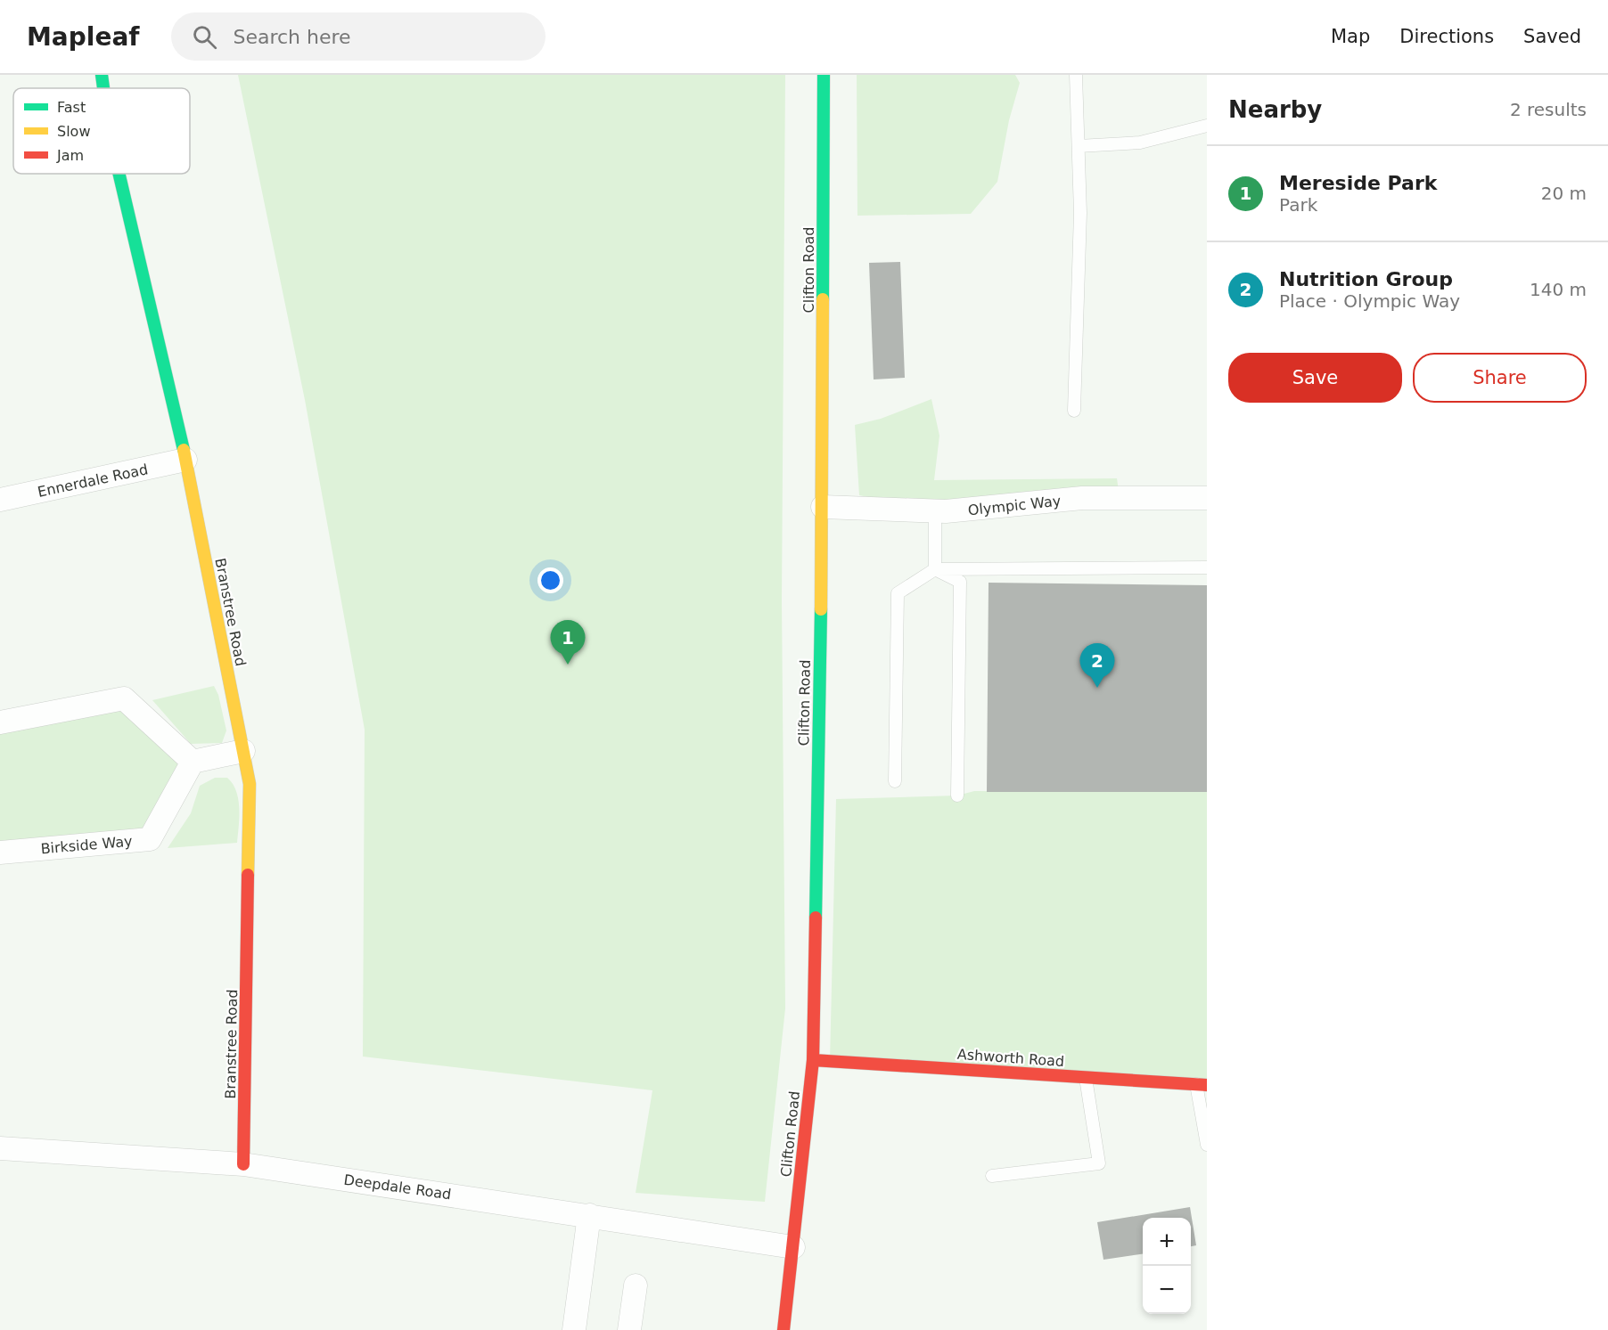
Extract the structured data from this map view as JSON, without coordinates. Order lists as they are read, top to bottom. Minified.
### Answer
{"streets":{"street":["Clifton Road","Ennerdale Road","Olympic Way","Branstree Road","Birkside Way","Ashworth Road","Deepdale Road"]},"crossings":[["Clifton Road","Olympic Way"],["Clifton Road","Ashworth Road"],["Clifton Road","Deepdale Road"],["Ennerdale Road","Branstree Road"],["Branstree Road","Deepdale Road"]],"legend":["Fast","Slow","Jam"],"page":{"header":"Mapleaf","search":"Search here","nav":["Map","Directions","Saved"],"heading":["Nearby","2 results"],"list":[{"mark":"1","name":"Mereside Park","note":"Park","value":"20 m"},{"mark":"2","name":"Nutrition Group","note":"Place · Olympic Way","value":"140 m"}],"buttons":["Save","Share"],"pins":["1","2"],"map_buttons":["+","−"]}}
